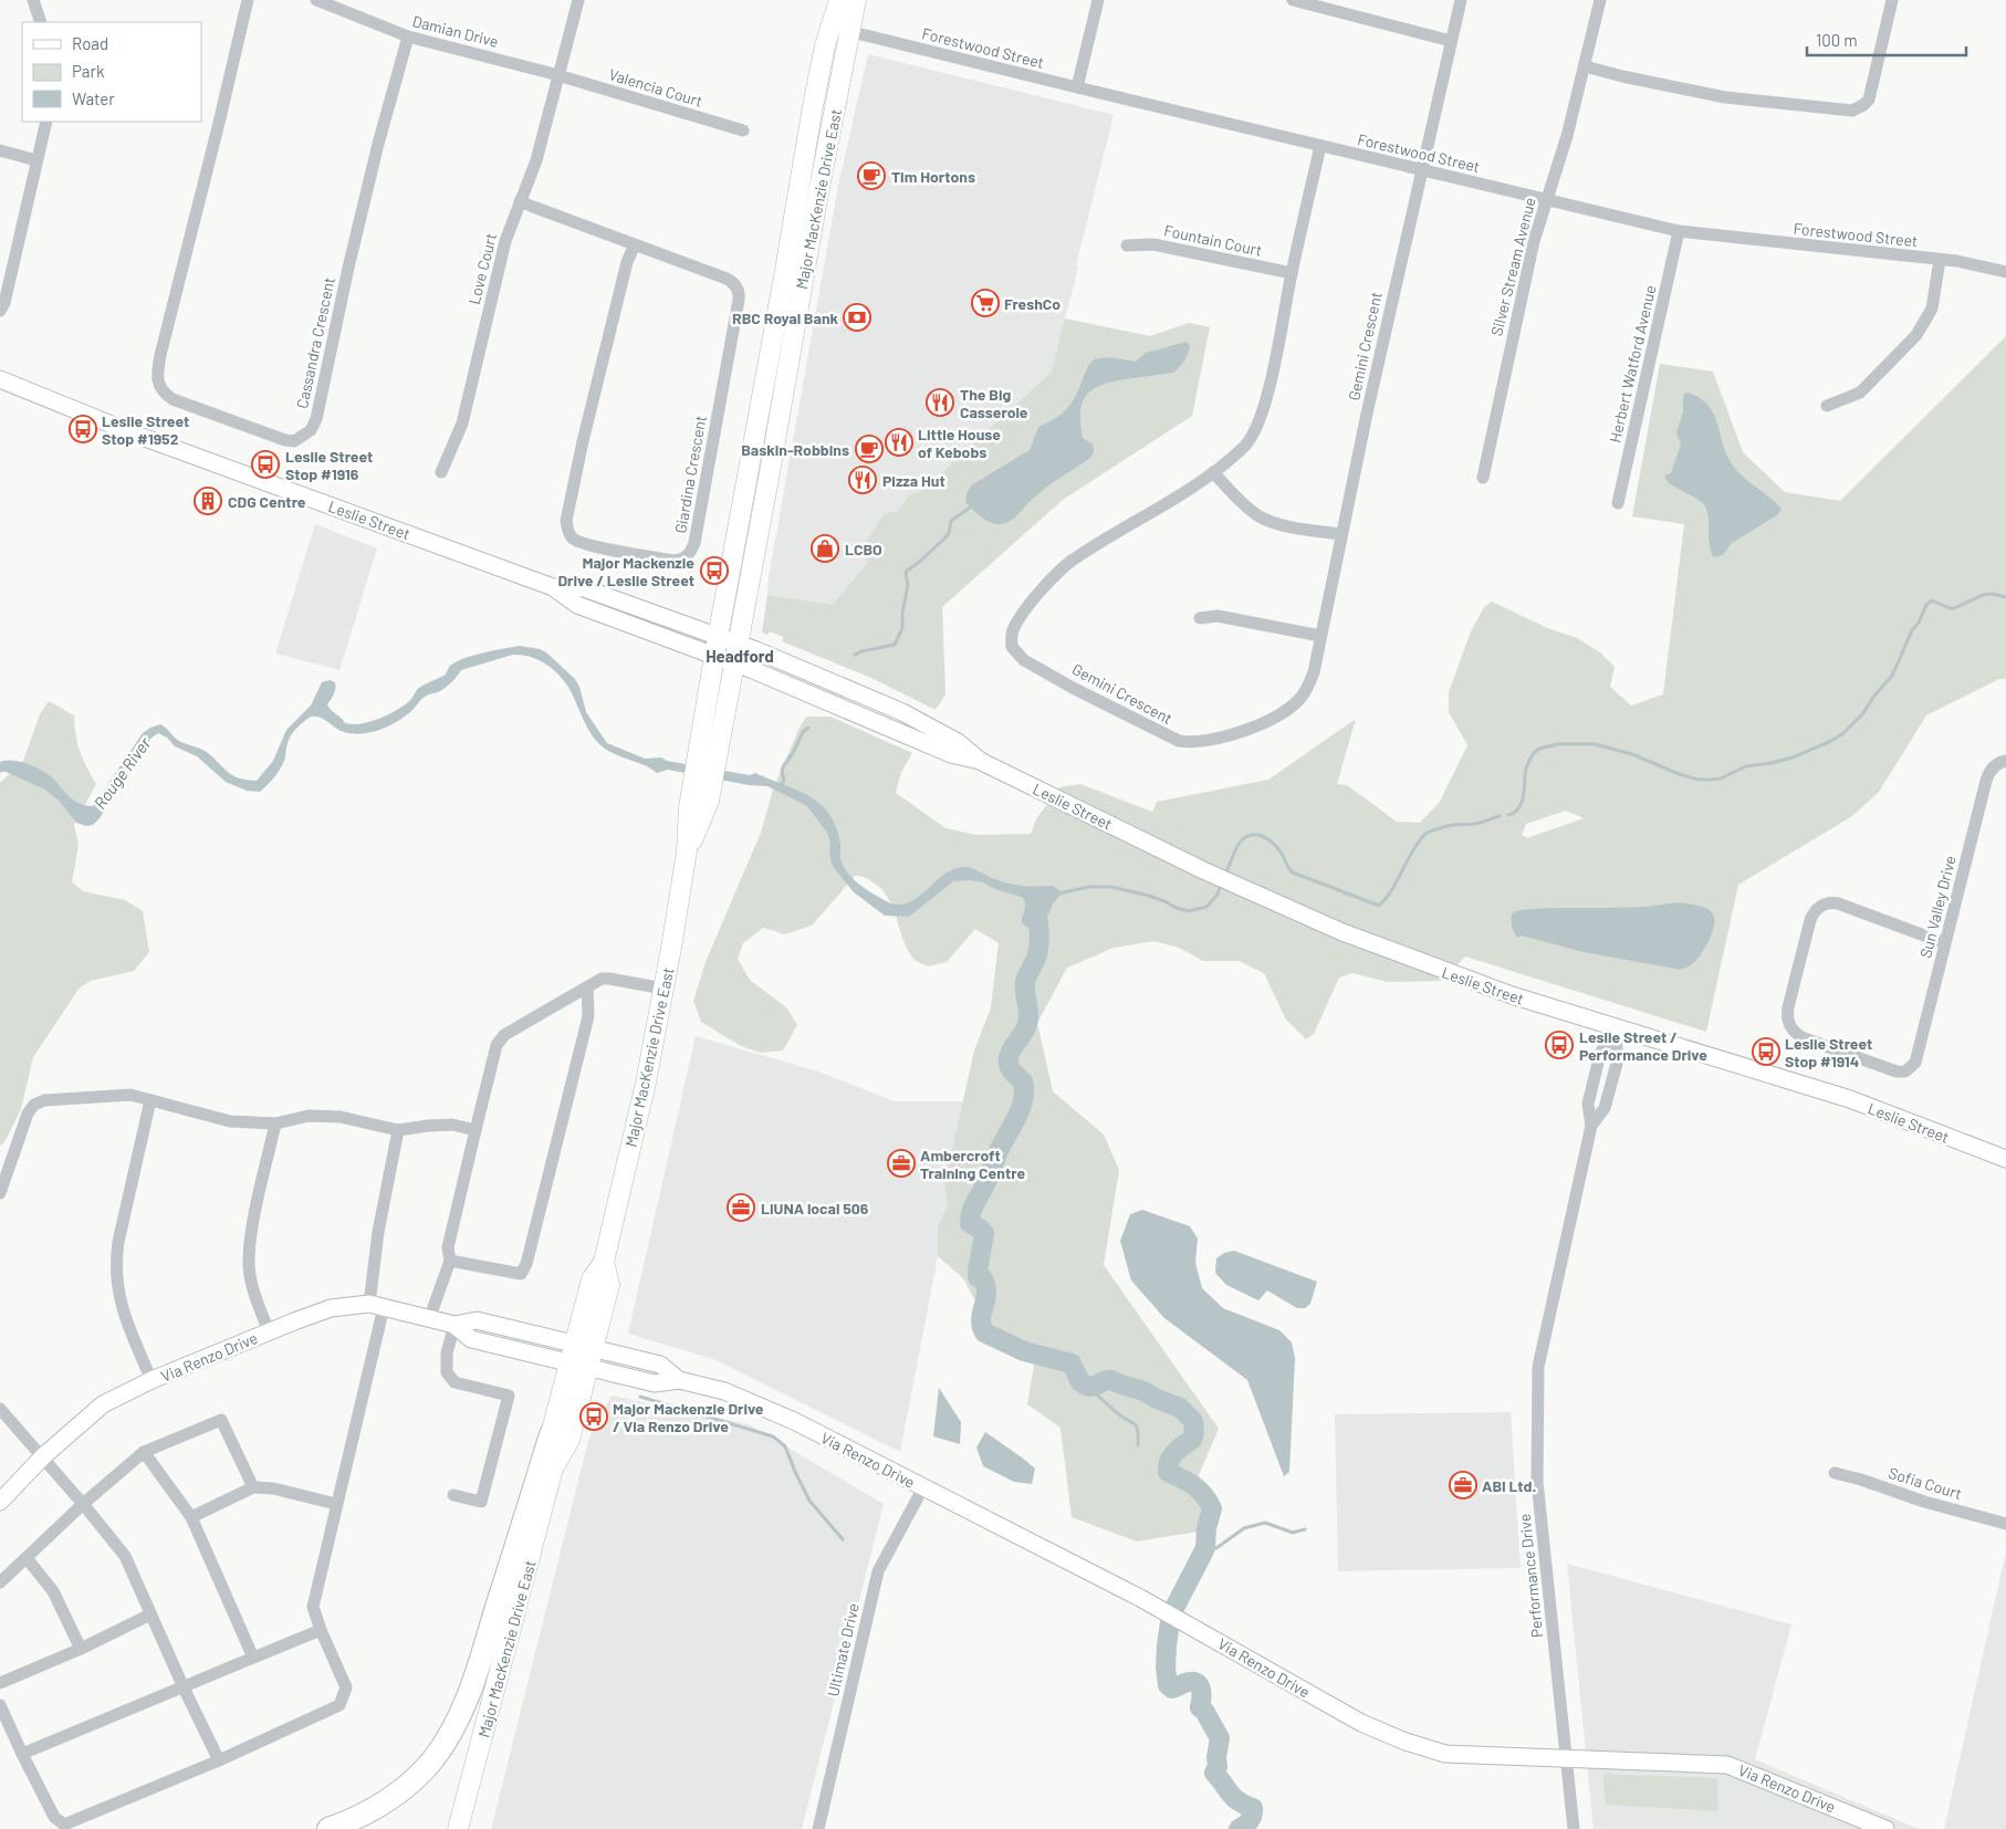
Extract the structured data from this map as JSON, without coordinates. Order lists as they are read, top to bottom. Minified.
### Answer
{"streets":{"main road":["Major MacKenzie Drive East","Leslie Street","Via Renzo Drive"],"street":["Damian Drive","Forestwood Street","Valencia Court","Fountain Court","Silver Stream Avenue","Love Court","Cassandra Crescent","Gemini Crescent","Herbert Watford Avenue","Giardina Crescent","Sun Valley Drive","Sofia Court","Performance Drive","Ultimate Drive"]},"crossings":[["Damian Drive","Valencia Court"],["Damian Drive","Love Court"],["Damian Drive","Cassandra Crescent"],["Forestwood Street","Major MacKenzie Drive East"],["Forestwood Street","Silver Stream Avenue"],["Forestwood Street","Gemini Crescent"],["Forestwood Street","Herbert Watford Avenue"],["Valencia Court","Love Court"],["Major MacKenzie Drive East","Leslie Street"],["Major MacKenzie Drive East","Via Renzo Drive"],["Fountain Court","Gemini Crescent"],["Love Court","Giardina Crescent"],["Leslie Street","Performance Drive"],["Via Renzo Drive","Performance Drive"],["Via Renzo Drive","Ultimate Drive"]],"districts":["Headford"],"water":["Rouge River"],"places":{"cafe":["Tim Hortons","Baskin-Robbins"],"supermarket":["FreshCo"],"bank":["RBC Royal Bank"],"restaurant":["The Big Casserole","Little House of Kebobs","Pizza Hut"],"bus stop":["Leslie Street Stop #1952","Leslie Street Stop #1916","Major Mackenzie Drive / Leslie Street","Leslie Street / Performance Drive","Leslie Street Stop #1914","Major Mackenzie Drive / Via Renzo Drive"],"building":["CDG Centre"],"shop":["LCBO"],"office":["Ambercroft Training Centre","LiUNA local 506","ABI Ltd."]},"legend":["Road","Park","Water"],"scale_bar":"100 m"}
